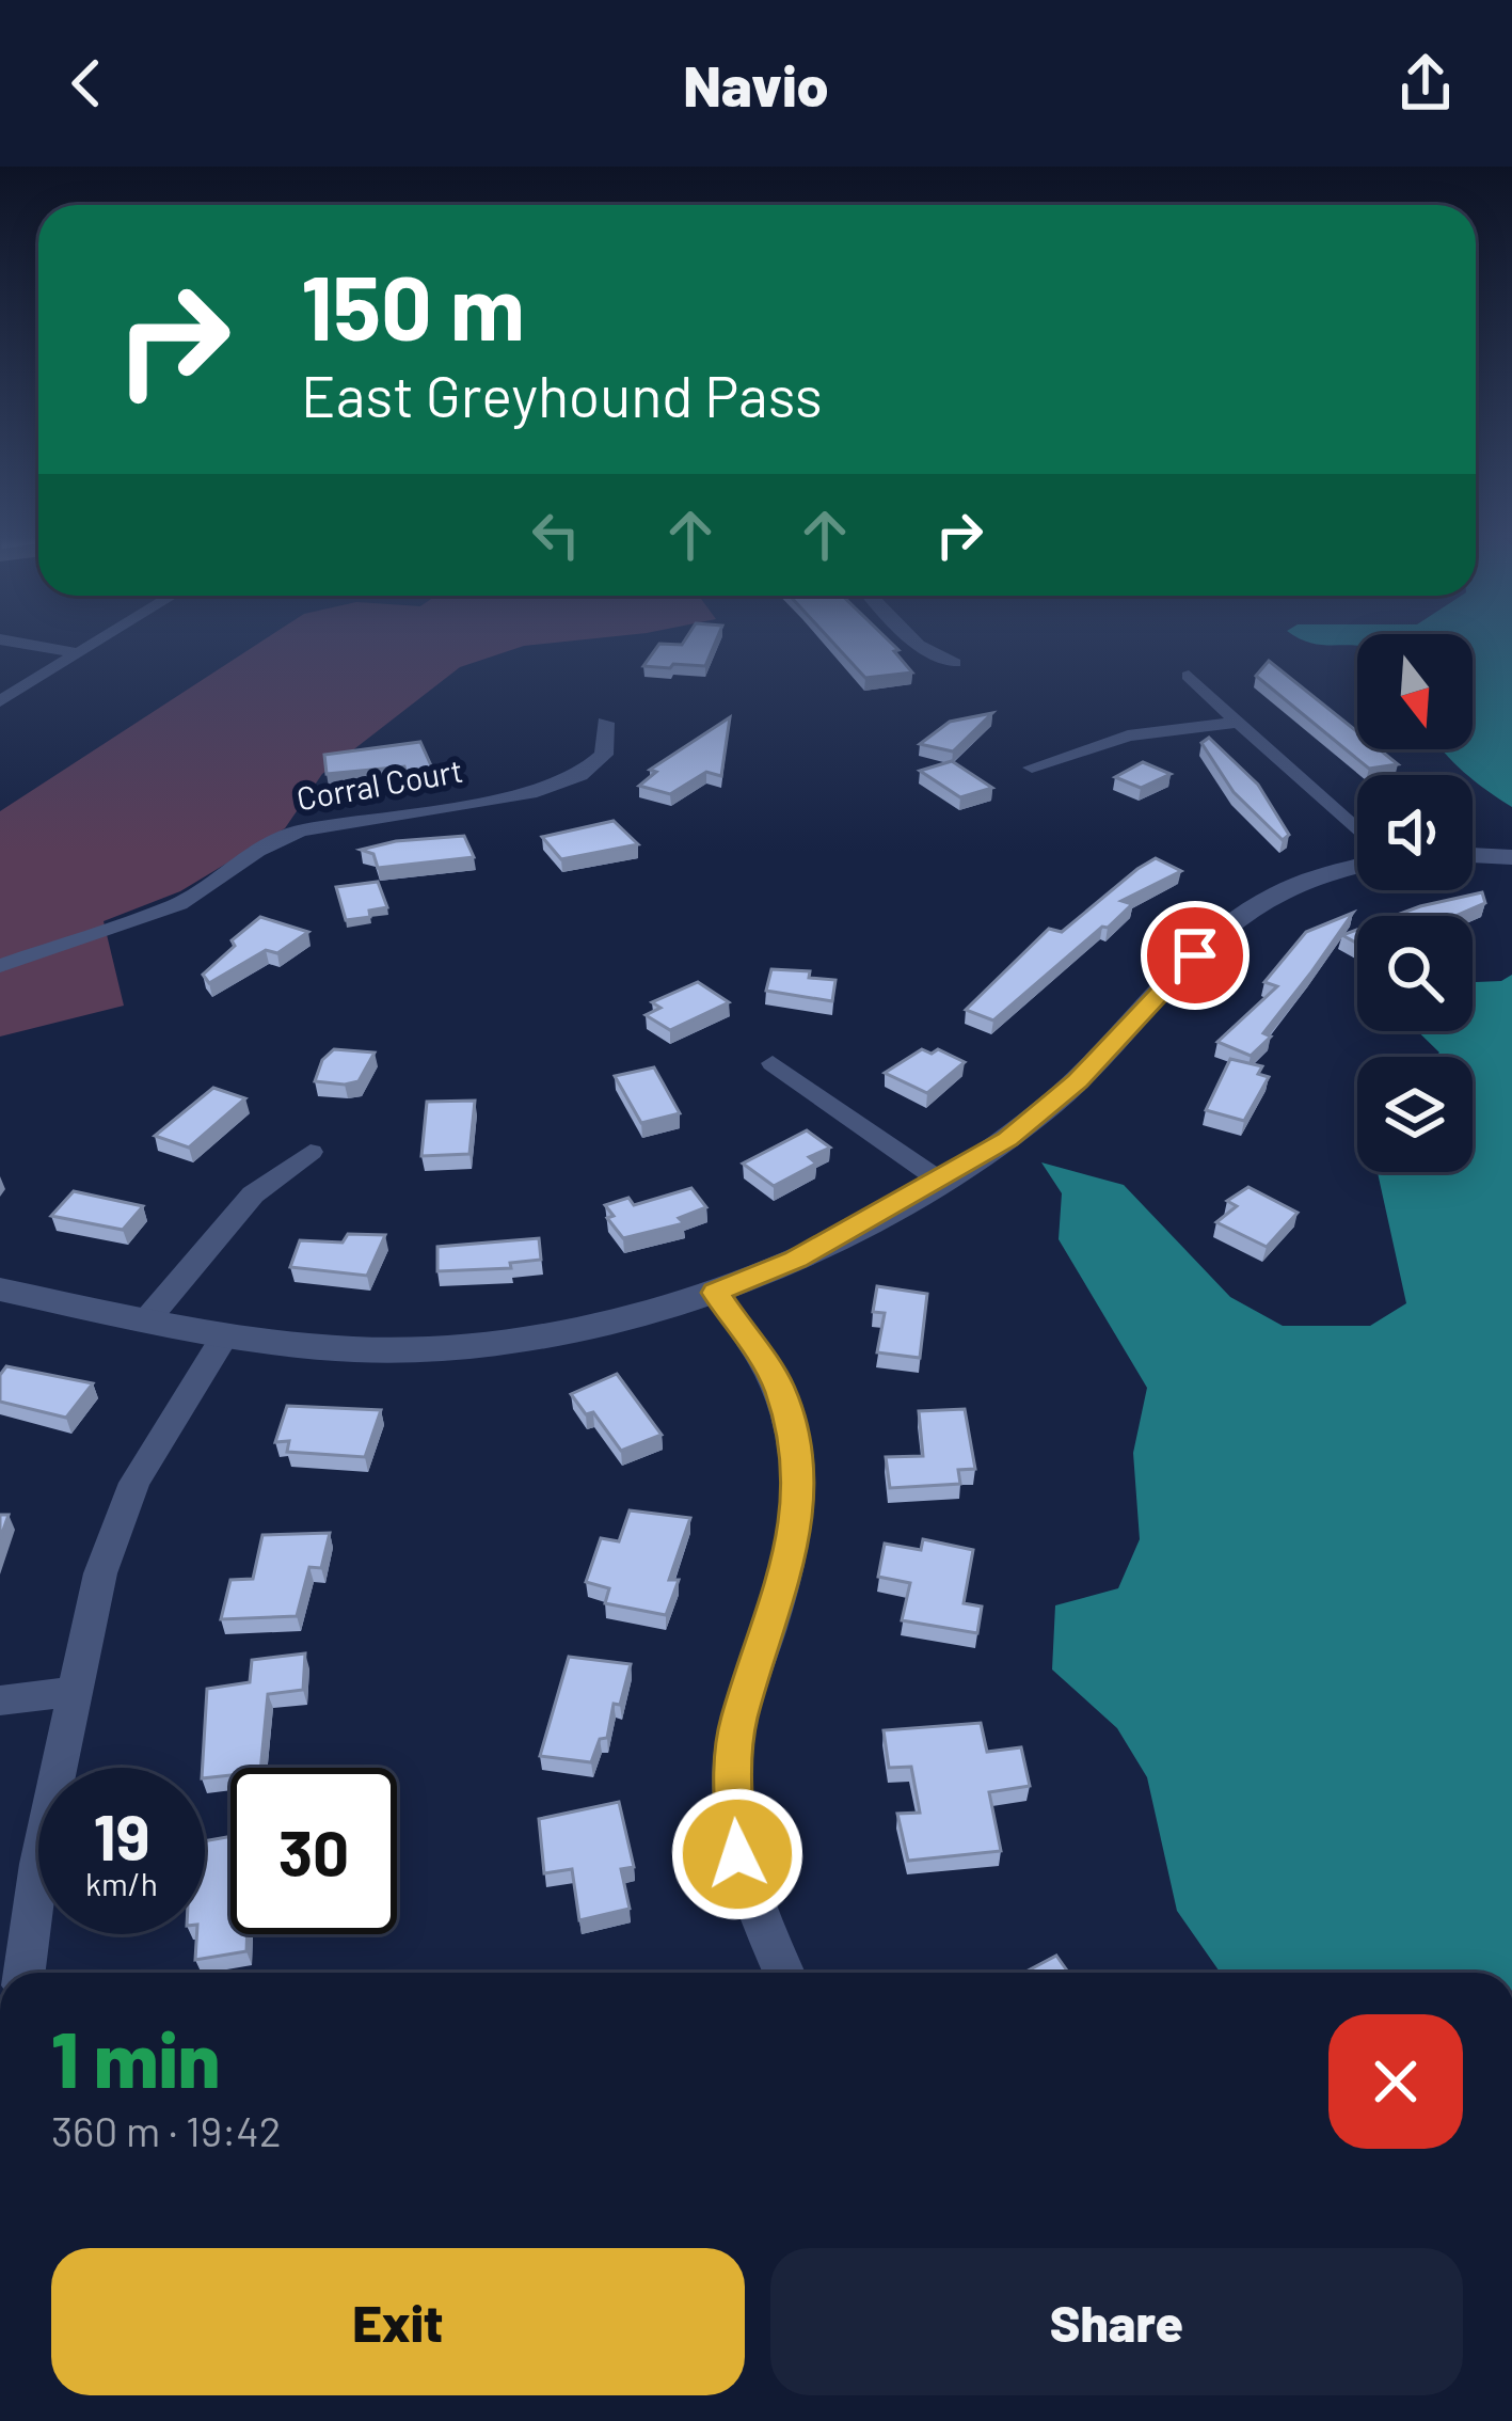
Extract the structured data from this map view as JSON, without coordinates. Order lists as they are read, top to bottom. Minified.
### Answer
{"streets":{"street":["Corral Court"]},"north":"bottom","page":{"header":"Navio","turn":["150 m","East Greyhound Pass"],"speed":"19 km/h","limit":"30","heading":["1 min","360 m · 19:42"],"buttons":["Exit","Share"]}}
